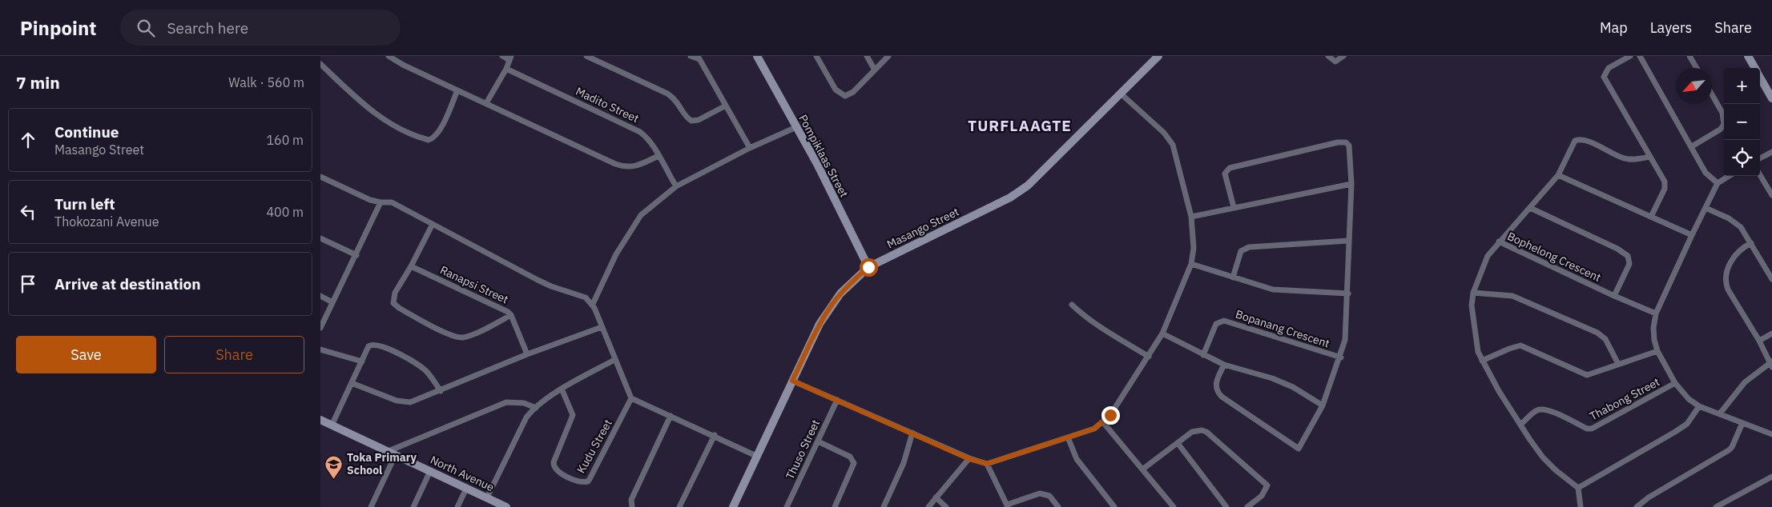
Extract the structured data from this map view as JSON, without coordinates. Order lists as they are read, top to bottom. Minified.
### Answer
{"streets":{"street":["Madito Street","Pompiklaas Street","Masango Street","Bophelong Crescent","Ranapsi Street","Bopanang Crescent","Thabong Street","Kudu Street","Thuso Street","North Avenue"]},"crossings":[["Pompiklaas Street","Masango Street"],["Bophelong Crescent","Thabong Street"]],"districts":["TURFLAAGTE"],"places":{"school or university":["Toka Primary School"]},"north":"bottom left","page":{"header":"Pinpoint","search":"Search here","nav":["Map","Layers","Share"],"heading":["7 min","Walk · 560 m"],"map_buttons":["+","−"],"list":[["Continue","Masango Street","160 m"],["Turn left","Thokozani Avenue","400 m"],"Arrive at destination"],"buttons":["Save","Share"]}}
